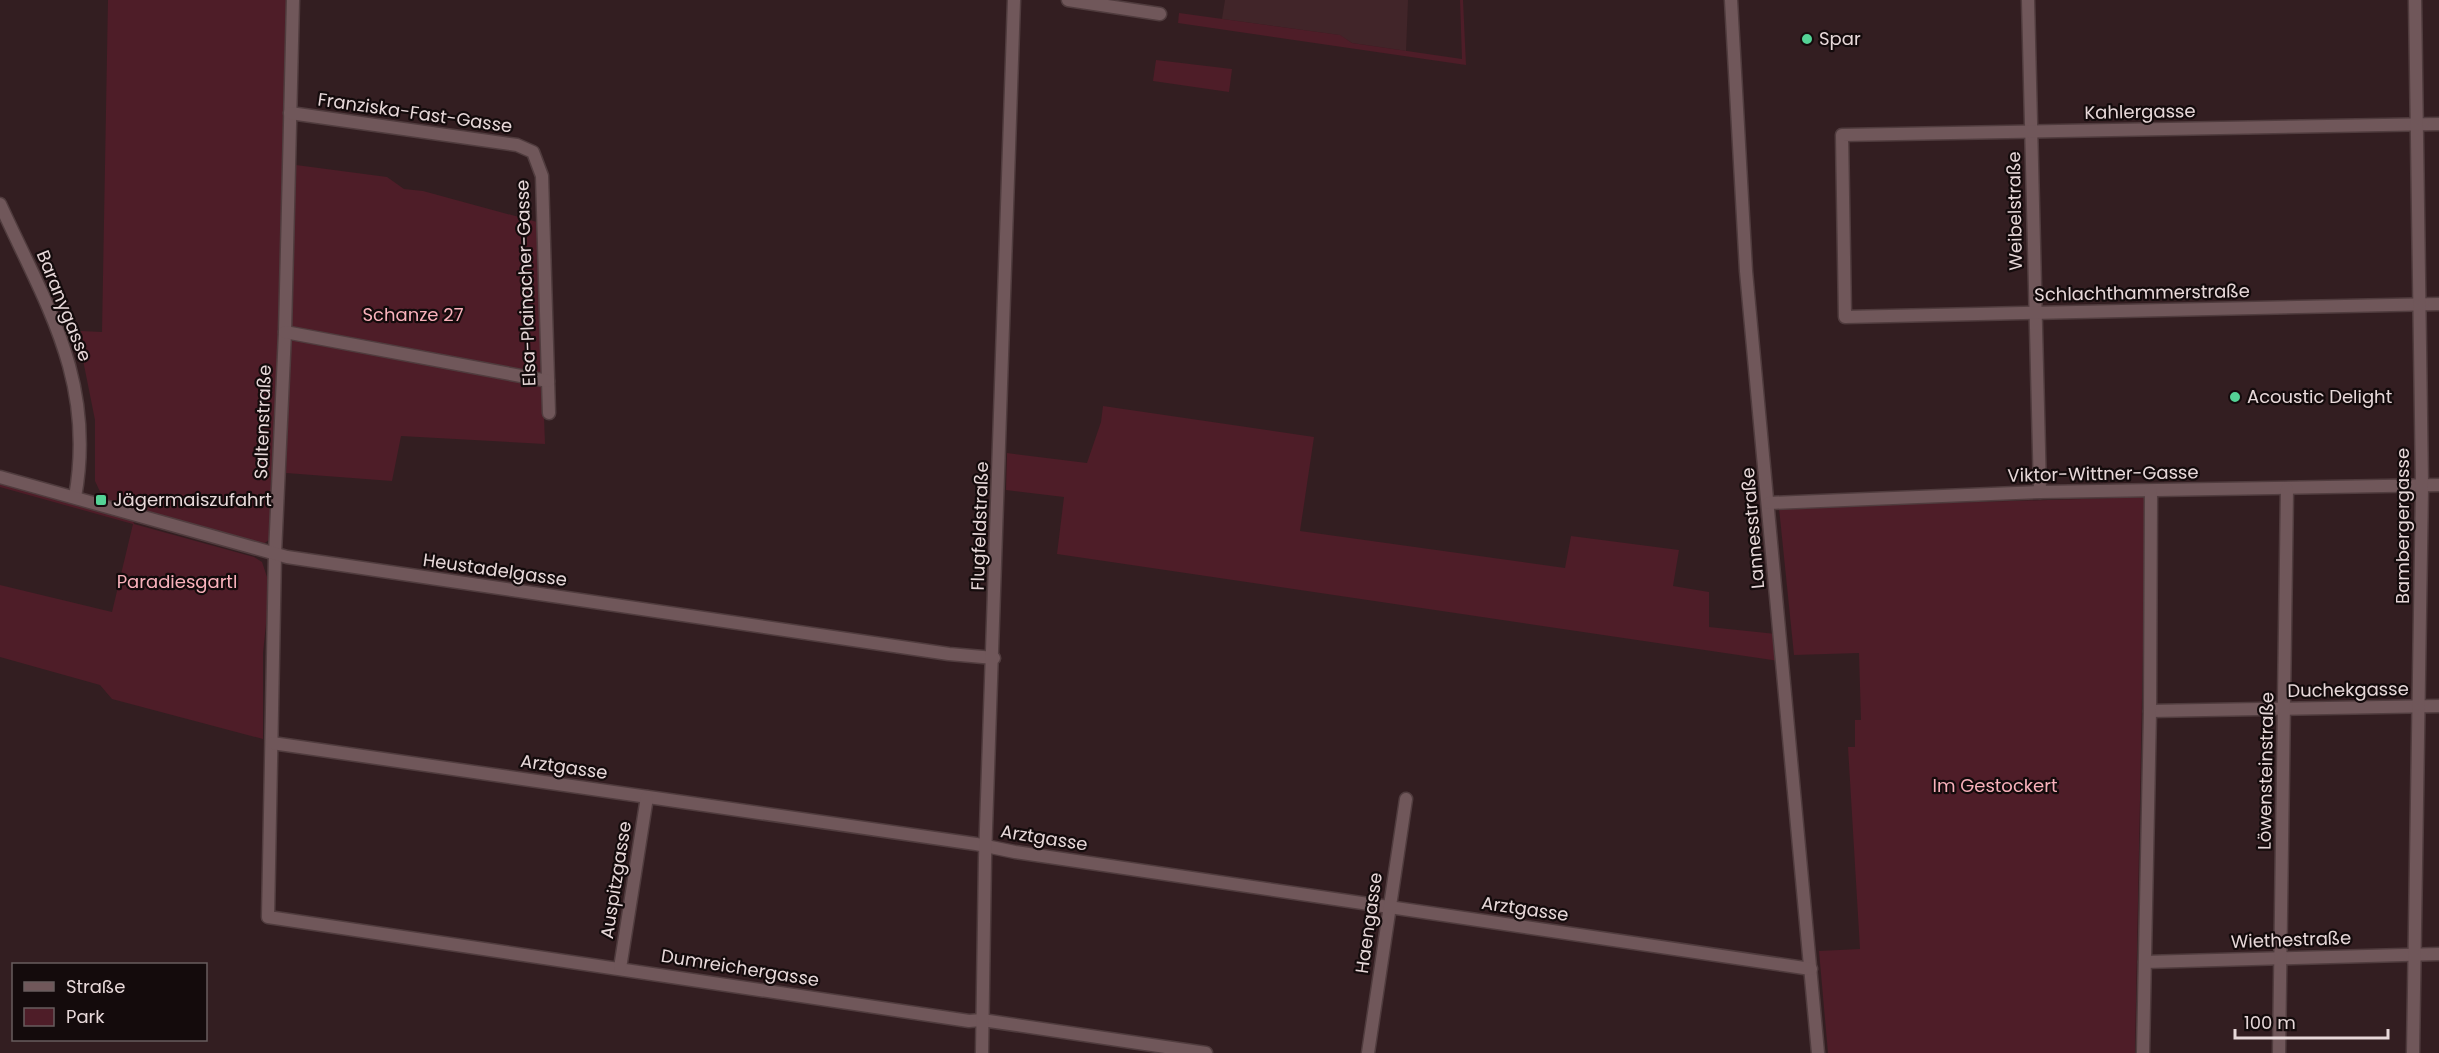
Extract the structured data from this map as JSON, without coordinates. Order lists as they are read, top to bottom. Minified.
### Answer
{"streets":{"street":["Kahlergasse","Franziska-Fast-Gasse","Weibelstraße","Elsa-Plainacher-Gasse","Schlachthammerstraße","Baranygasse","Saltenstraße","Viktor-Wittner-Gasse","Flugfeldstraße","Bambergergasse","Lannesstraße","Heustadelgasse","Duchekgasse","Arztgasse","Löwensteinstraße","Auspitzgasse","Haengasse","Wiethestraße","Dumreichergasse"]},"crossings":[["Kahlergasse","Weibelstraße"],["Kahlergasse","Schlachthammerstraße"],["Kahlergasse","Bambergergasse"],["Franziska-Fast-Gasse","Elsa-Plainacher-Gasse"],["Franziska-Fast-Gasse","Saltenstraße"],["Weibelstraße","Schlachthammerstraße"],["Weibelstraße","Viktor-Wittner-Gasse"],["Schlachthammerstraße","Bambergergasse"],["Baranygasse","Heustadelgasse"],["Saltenstraße","Heustadelgasse"],["Saltenstraße","Arztgasse"],["Saltenstraße","Dumreichergasse"],["Viktor-Wittner-Gasse","Bambergergasse"],["Viktor-Wittner-Gasse","Lannesstraße"],["Viktor-Wittner-Gasse","Löwensteinstraße"],["Flugfeldstraße","Heustadelgasse"],["Flugfeldstraße","Arztgasse"],["Flugfeldstraße","Dumreichergasse"],["Bambergergasse","Duchekgasse"],["Bambergergasse","Wiethestraße"],["Lannesstraße","Arztgasse"],["Duchekgasse","Löwensteinstraße"],["Arztgasse","Auspitzgasse"],["Arztgasse","Haengasse"],["Löwensteinstraße","Wiethestraße"],["Auspitzgasse","Dumreichergasse"]],"parks":["Schanze 27","Paradiesgartl","Im Gestockert"],"places":{"other":["Spar","Acoustic Delight"],"transit":["Jägermaiszufahrt"]},"legend":["Straße","Park"],"scale_bar":"100 m"}
